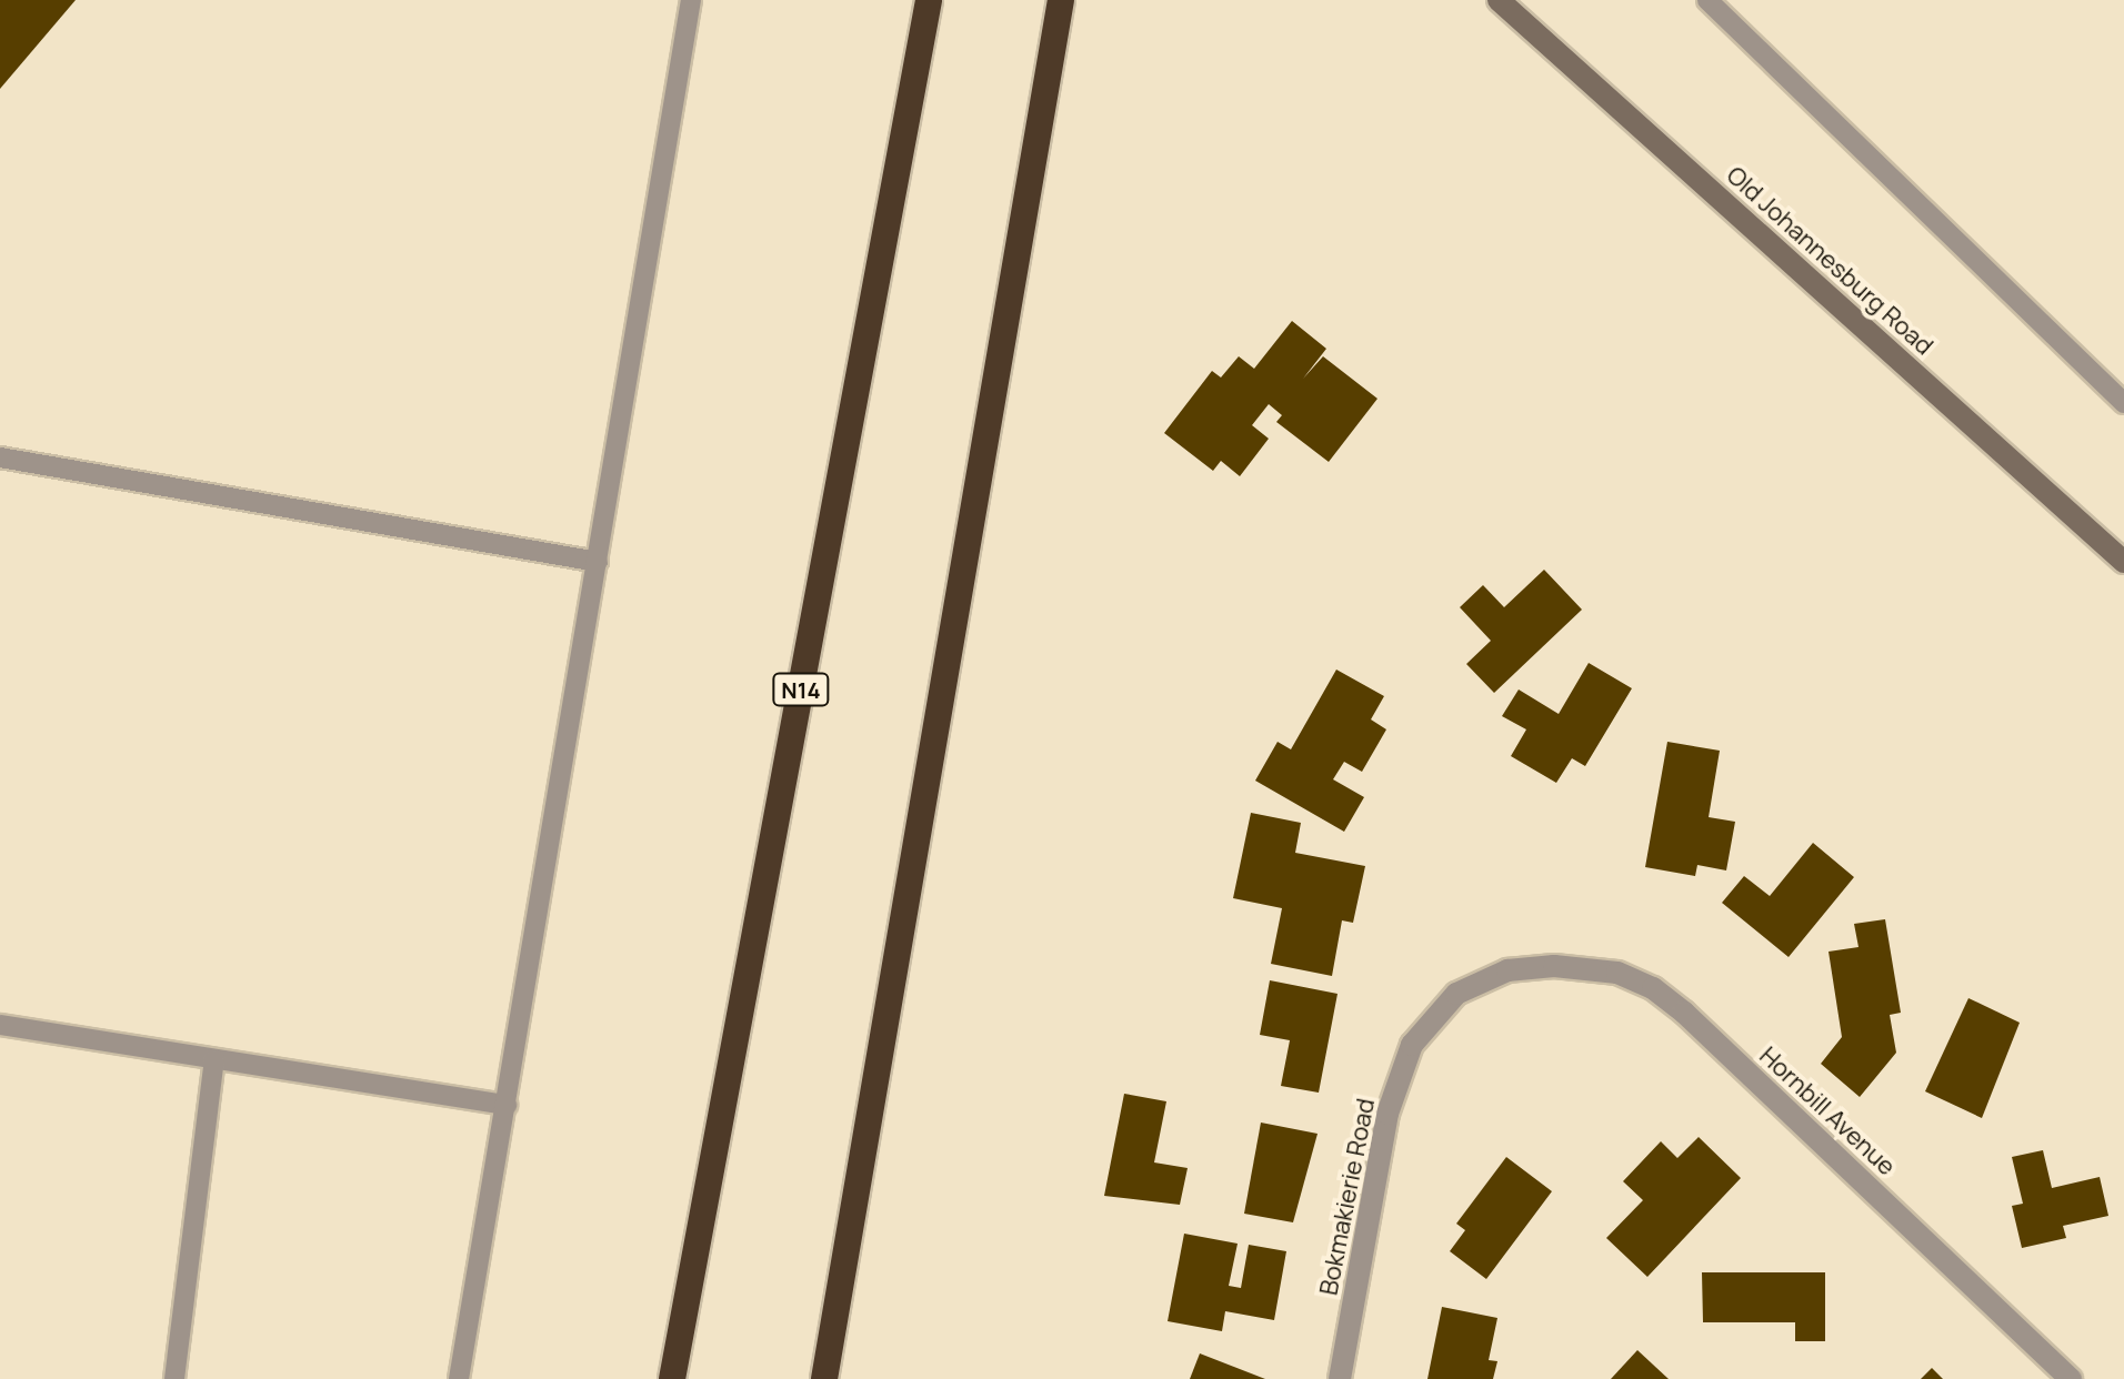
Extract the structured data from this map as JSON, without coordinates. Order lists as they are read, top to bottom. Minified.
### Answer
{"streets":{"highway":["N14"],"main road":["Old Johannesburg Road"],"street":["Hornbill Avenue","Bokmakierie Road"]},"crossings":[["Hornbill Avenue","Bokmakierie Road"]]}
